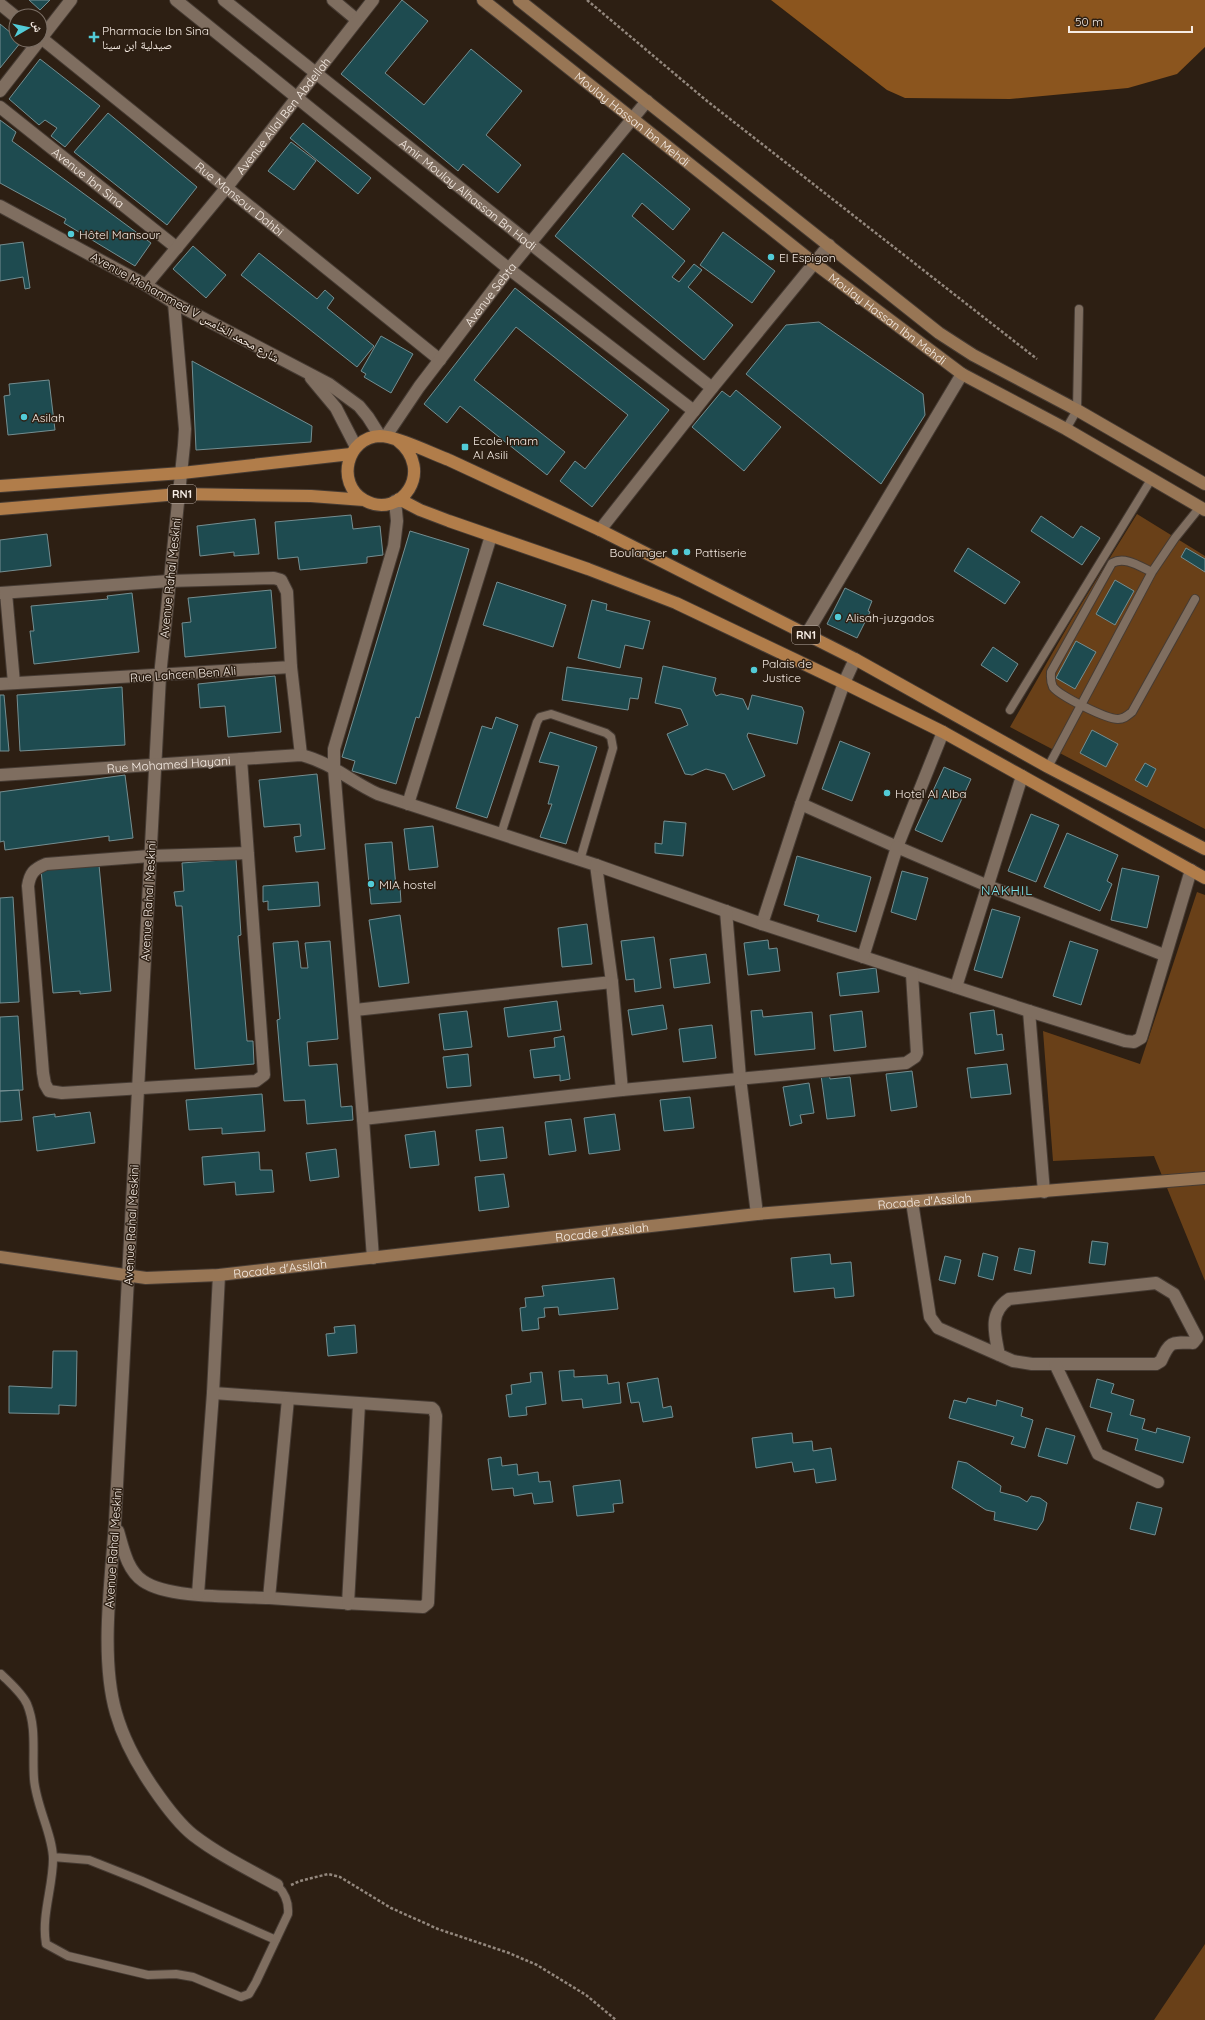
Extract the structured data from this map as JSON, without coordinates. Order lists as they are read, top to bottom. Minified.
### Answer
{"streets":{"main road":["RN1"],"street":["Avenue Allal Ben Abdellah","Moulay Hassan Ibn Mehdi","Avenue Ibn Sina","Amir Moulay Alhassan Bn Hadi","Rue Mansour Dahbi","Avenue Sebta","Avenue Mohammed V شارع محمد الخامس","Avenue Rahal Meskini","Rue Lahcen Ben Ali","Rue Mohamed Hayani","Rocade d'Assilah"]},"crossings":[["Avenue Allal Ben Abdellah","Avenue Ibn Sina"],["Avenue Allal Ben Abdellah","Amir Moulay Alhassan Bn Hadi"],["Avenue Allal Ben Abdellah","Rue Mansour Dahbi"],["Avenue Allal Ben Abdellah","Avenue Mohammed V شارع محمد الخامس"],["Moulay Hassan Ibn Mehdi","Avenue Sebta"],["Amir Moulay Alhassan Bn Hadi","Avenue Sebta"],["Rue Mansour Dahbi","Avenue Sebta"],["Avenue Sebta","Avenue Mohammed V شارع محمد الخامس"],["Avenue Sebta","RN1"],["Avenue Mohammed V شارع محمد الخامس","RN1"],["Avenue Mohammed V شارع محمد الخامس","Avenue Rahal Meskini"],["RN1","Avenue Rahal Meskini"],["Avenue Rahal Meskini","Rue Lahcen Ben Ali"],["Avenue Rahal Meskini","Rue Mohamed Hayani"],["Avenue Rahal Meskini","Rocade d'Assilah"]],"districts":["NAKHIL"],"places":{"health":["Pharmacie Ibn Sina صيدلية ابن سينا"],"other":["Hôtel Mansour","El Espigon","Asilah","Boulanger","Pattiserie","Alisah-juzgados","Palais de Justice","Hotel Al Alba","MIA hostel"],"transit":["Ecole Imam Al Asili"]},"scale_bar":"50 m","north":"right"}
